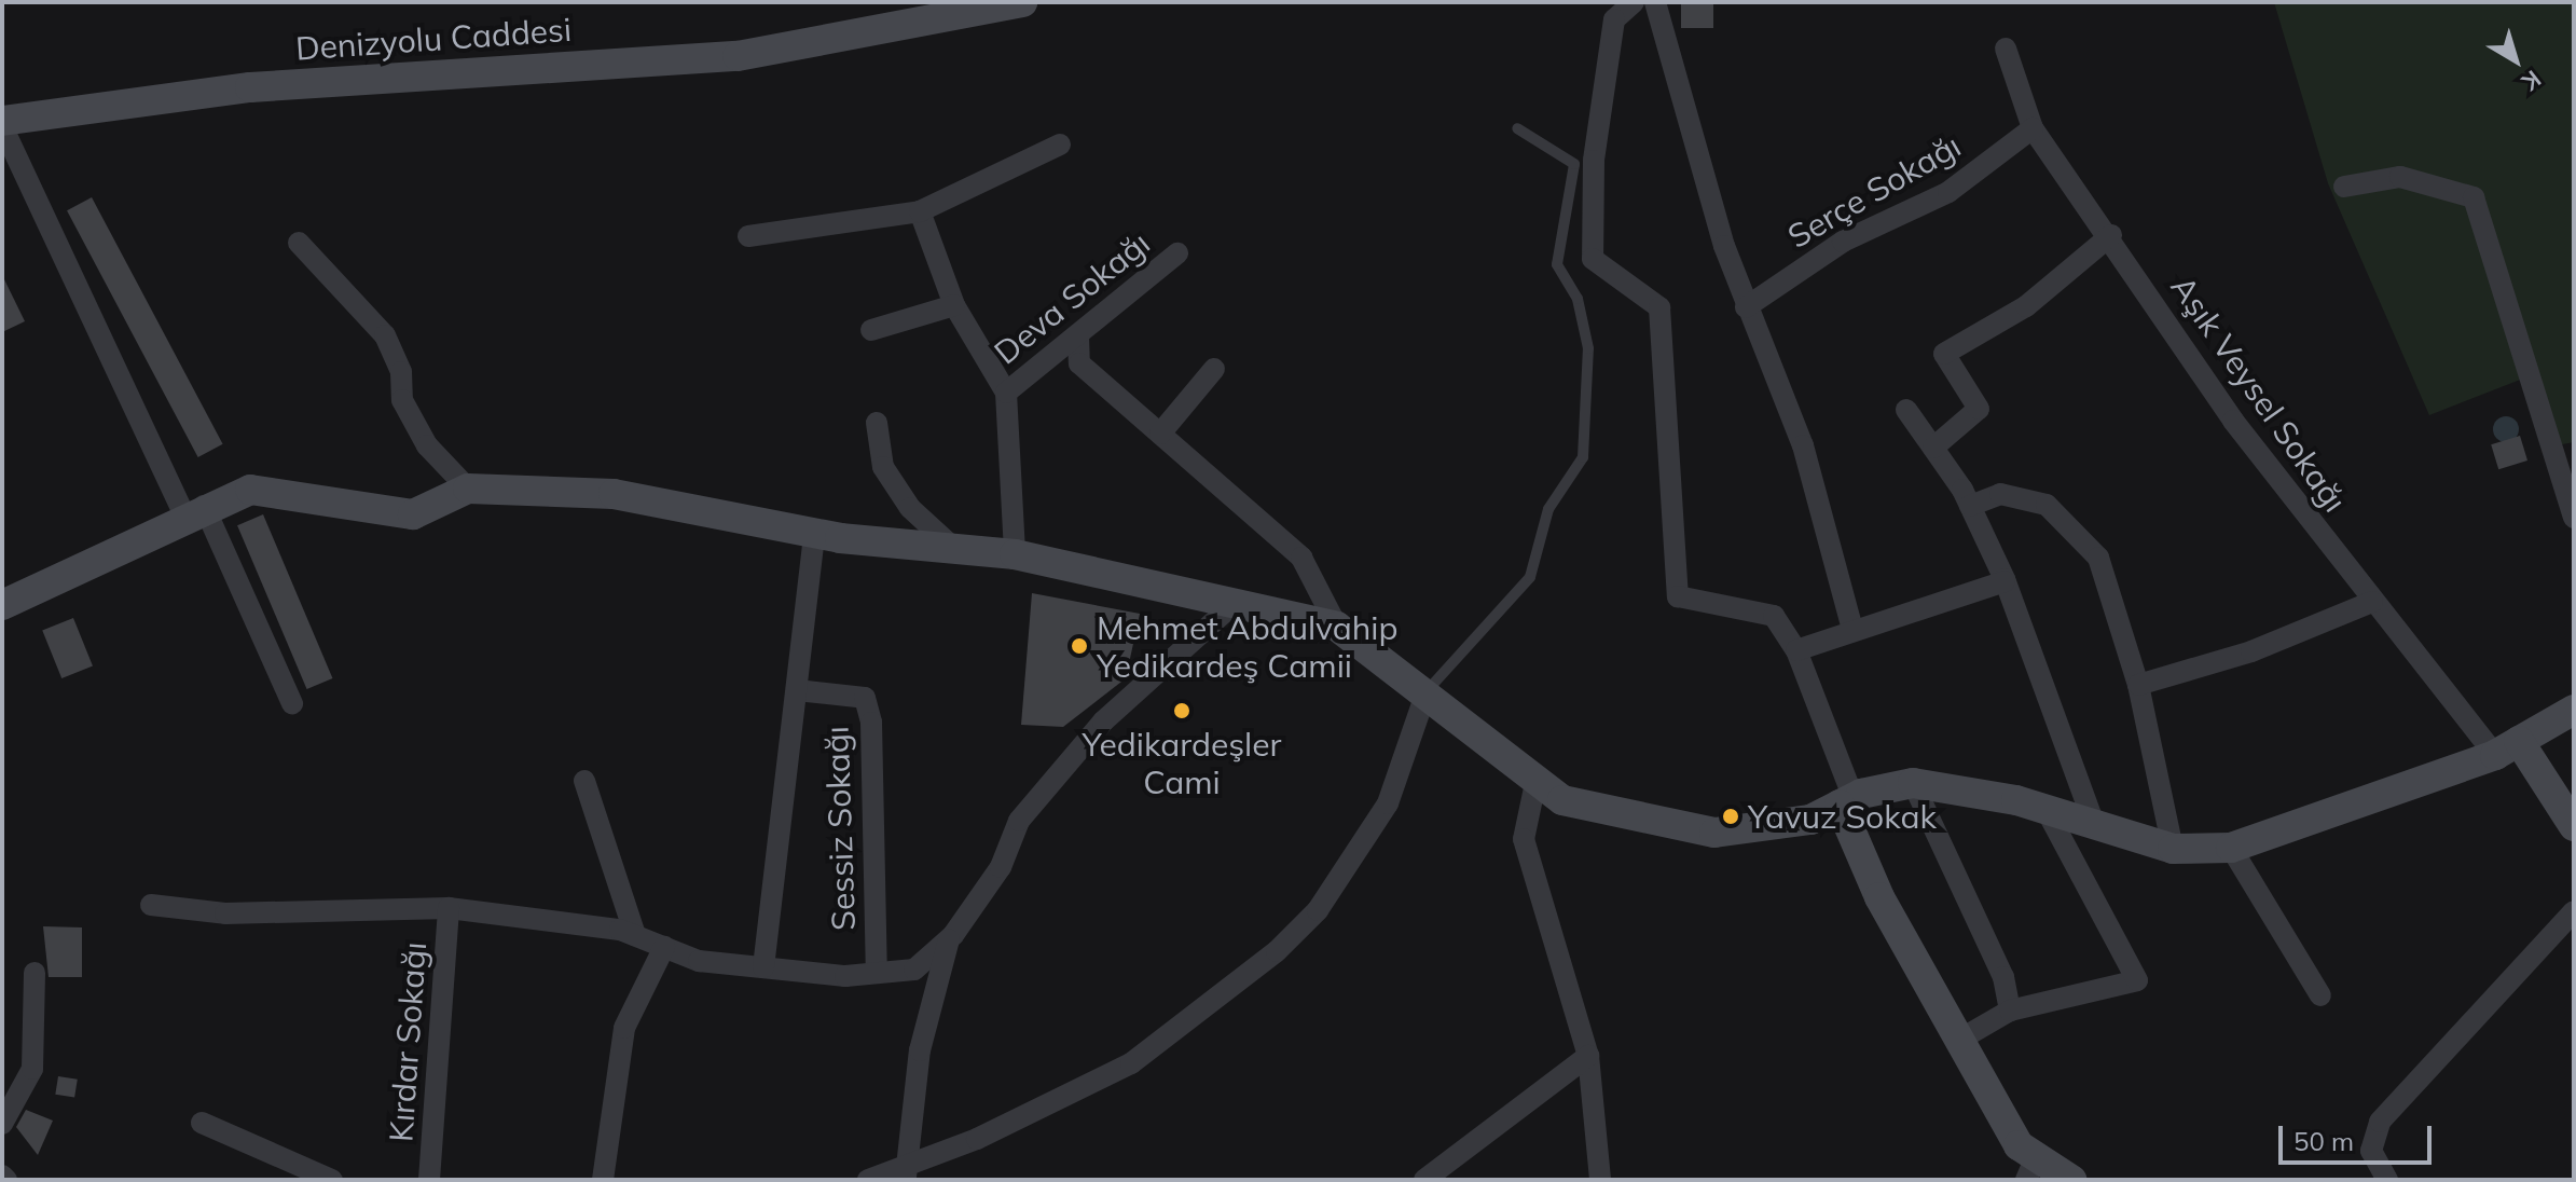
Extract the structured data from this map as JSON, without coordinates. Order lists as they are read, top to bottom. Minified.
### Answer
{"streets":{"main road":["Denizyolu Caddesi"],"street":["Serçe Sokağı","Deva Sokağı","Aşık Veysel Sokağı","Sessiz Sokağı","Kırdar Sokağı"]},"crossings":[["Serçe Sokağı","Aşık Veysel Sokağı"]],"places":["Mehmet Abdulvahip Yedikardeş Camii","Yedikardeşler Cami","Yavuz Sokak"],"scale_bar":"50 m","north":"bottom right"}
